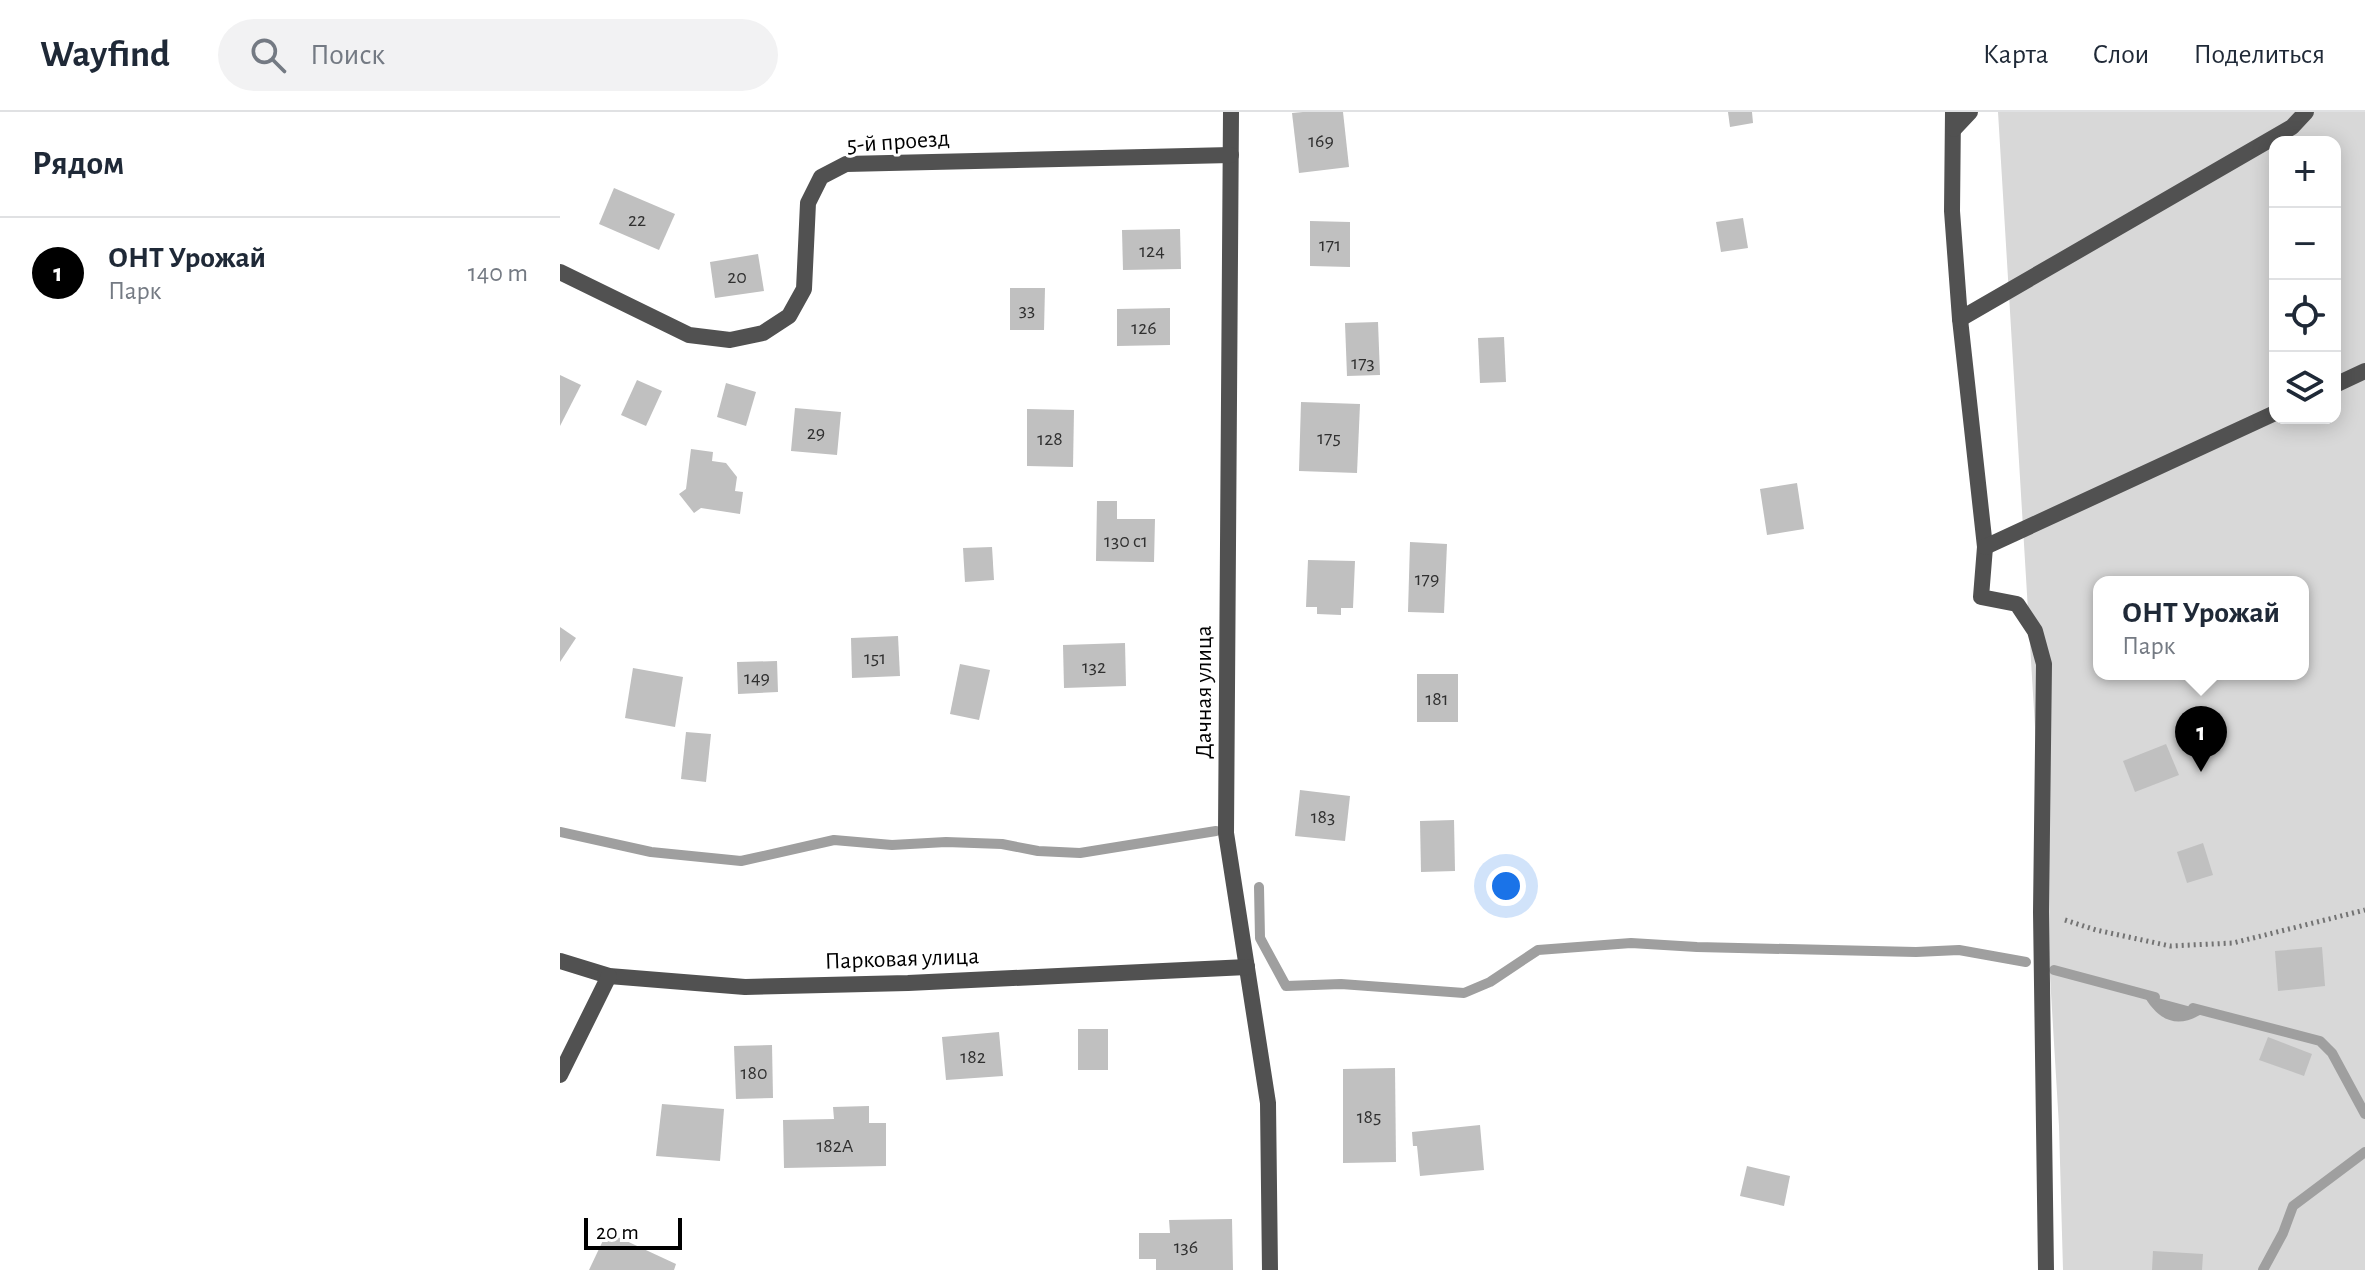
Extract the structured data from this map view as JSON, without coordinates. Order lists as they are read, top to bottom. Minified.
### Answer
{"streets":{"street":["5-й проезд","Дачная улица","Парковая улица"]},"crossings":[["5-й проезд","Дачная улица"],["Дачная улица","Парковая улица"]],"house_numbers":["169","22","171","124","20","33","126","173","29","175","128","130 с1","179","151","132","149","181","183","182","180","185","182А","136"],"scale_bar":"20 m","page":{"header":"Wayfind","search":"Поиск","nav":["Карта","Слои","Поделиться"],"heading":"Рядом","map_buttons":["+","−"],"list":[{"mark":"1","name":"ОНТ Урожай","note":"Парк","value":"140 m"}],"popup":["ОНТ Урожай","Парк"],"pins":"1","scale":"20 m"}}
